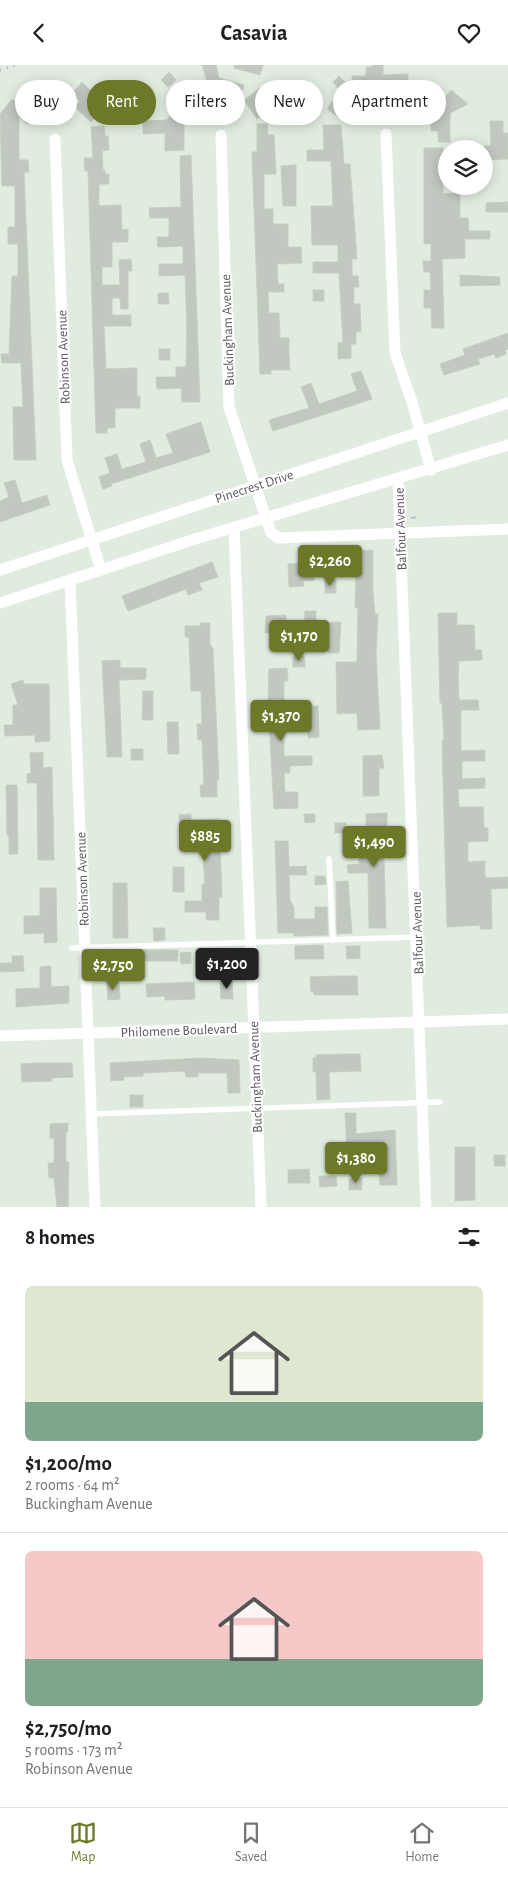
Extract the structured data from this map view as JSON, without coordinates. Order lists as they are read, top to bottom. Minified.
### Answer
{"streets":{"street":["Buckingham Avenue","Robinson Avenue","Pinecrest Drive","Balfour Avenue","Philomene Boulevard"]},"crossings":[["Buckingham Avenue","Pinecrest Drive"],["Buckingham Avenue","Balfour Avenue"],["Buckingham Avenue","Philomene Boulevard"],["Robinson Avenue","Pinecrest Drive"],["Robinson Avenue","Philomene Boulevard"],["Balfour Avenue","Philomene Boulevard"]],"page":{"header":"Casavia","chip":["Buy","Rent","Filters","New","Apartment"],"price":["$2,260","$1,170","$1,370","$885","$1,490","$1,200","$2,750","$1,380"],"heading":"8 homes","list":[{"name":"$1,200/mo","note":"2 rooms · 64 m² · Buckingham Avenue"},{"name":"$2,750/mo","note":"5 rooms · 173 m² · Robinson Avenue"}],"tabs":["Map","Saved","Home"]}}
